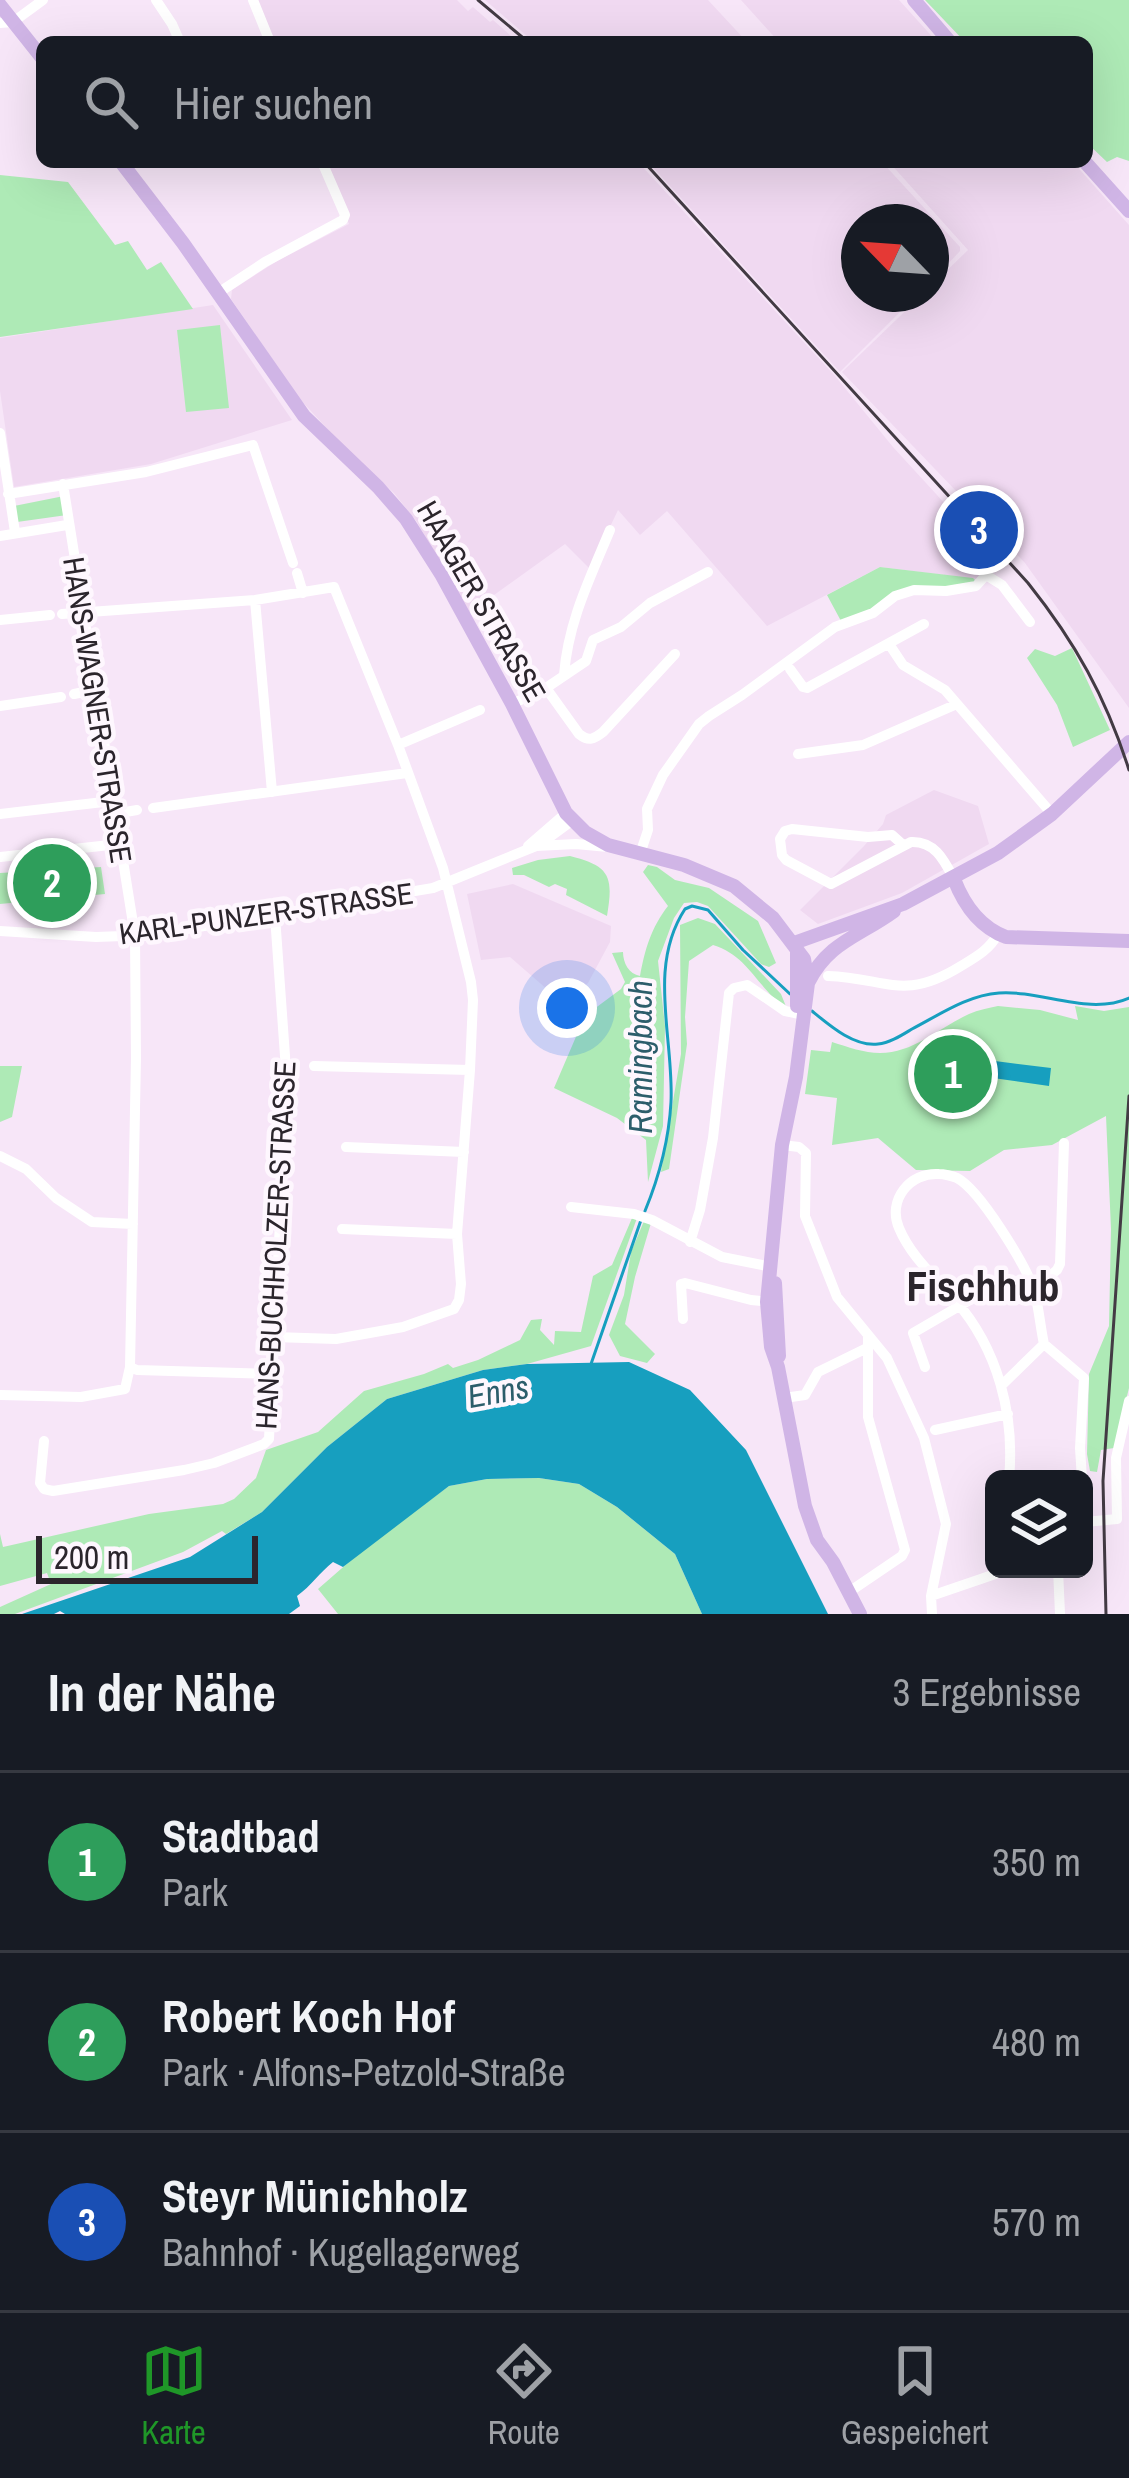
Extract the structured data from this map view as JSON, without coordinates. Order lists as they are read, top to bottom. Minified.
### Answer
{"streets":{"main road":["HAAGER STRASSE"],"street":["HANS-WAGNER-STRASSE","KARL-PUNZER-STRASSE","HANS-BUCHHOLZER-STRASSE"]},"crossings":[["HAAGER STRASSE","KARL-PUNZER-STRASSE"],["HANS-WAGNER-STRASSE","KARL-PUNZER-STRASSE"],["KARL-PUNZER-STRASSE","HANS-BUCHHOLZER-STRASSE"]],"districts":["Fischhub"],"water":["Ramingbach","Enns"],"scale_bar":"200 m","north":"top left","page":{"search":"Hier suchen","pins":["3","2","1"],"scale":"200 m","heading":["In der Nähe","3 Ergebnisse"],"list":[{"mark":"1","name":"Stadtbad","note":"Park","value":"350 m"},{"mark":"2","name":"Robert Koch Hof","note":"Park · Alfons-Petzold-Straße","value":"480 m"},{"mark":"3","name":"Steyr Münichholz","note":"Bahnhof · Kugellagerweg","value":"570 m"}],"nav":["Karte","Route","Gespeichert"]}}
